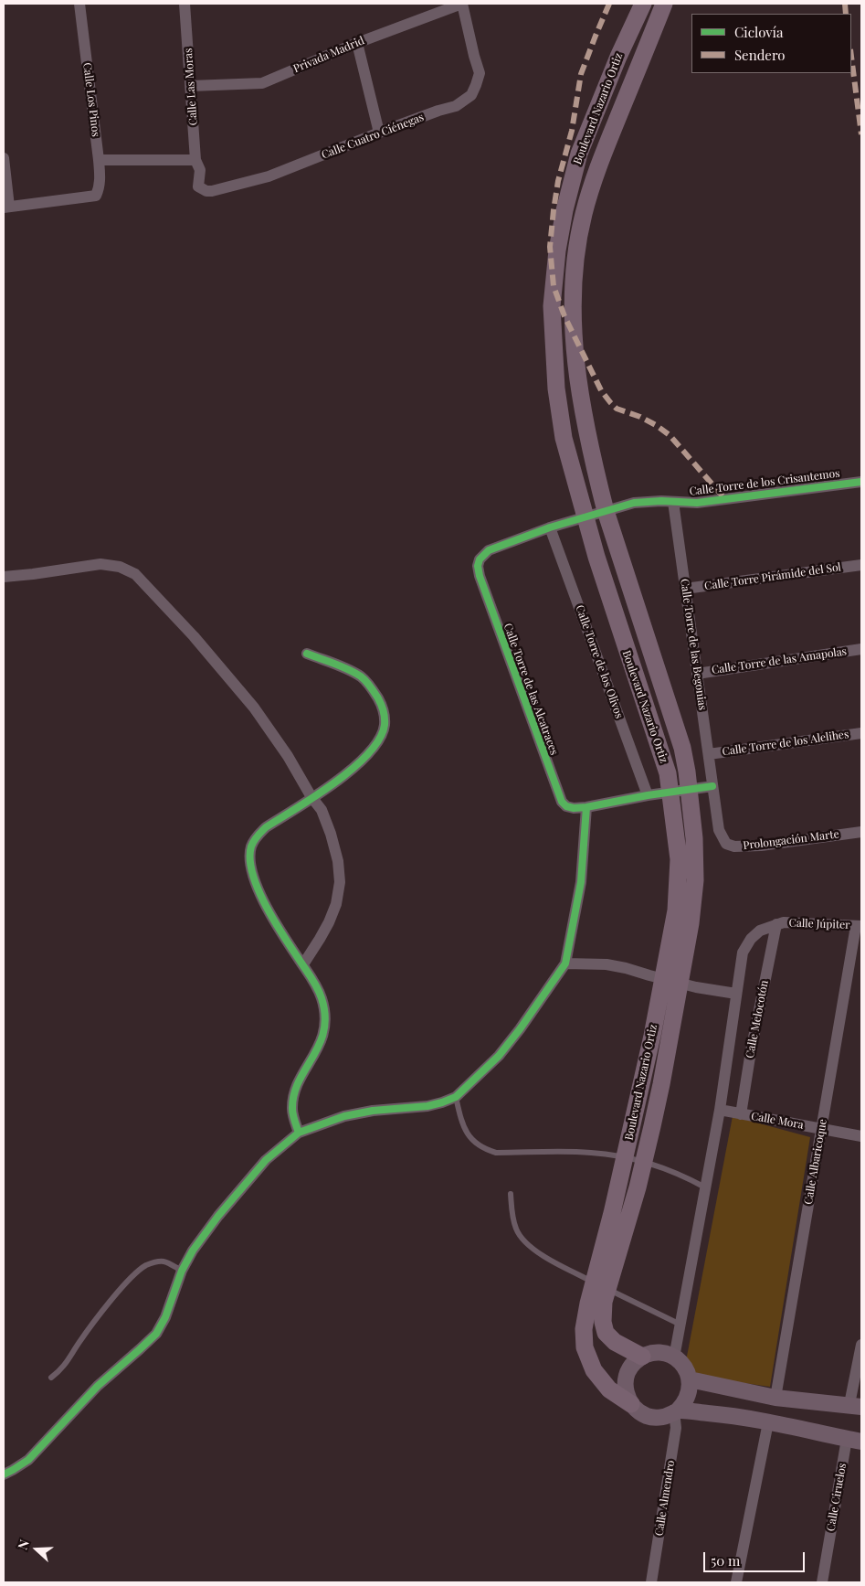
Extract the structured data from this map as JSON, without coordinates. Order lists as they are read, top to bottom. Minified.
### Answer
{"streets":{"main road":["Boulevard Nazario Ortiz"],"street":["Privada Madrid","Calle Las Moras","Calle Los Pinos","Calle Cuatro Ciénegas","Calle Torre de los Crisantemos","Calle Torre Pirámide del Sol","Calle Torre de las Begonias","Calle Torre de las Amapolas","Calle Torre de los Olivos","Calle Torre de las Alcatraces","Calle Torre de los Alelihes","Prolongación Marte","Calle Júpiter","Calle Melocotón","Calle Mora","Calle Albaricoque","Calle Ciruelos","Calle Almendro"]},"crossings":[["Privada Madrid","Calle Las Moras"],["Privada Madrid","Calle Cuatro Ciénegas"],["Calle Las Moras","Calle Cuatro Ciénegas"],["Boulevard Nazario Ortiz","Calle Torre de los Crisantemos"],["Boulevard Nazario Ortiz","Calle Júpiter"],["Boulevard Nazario Ortiz","Calle Almendro"],["Calle Torre de los Crisantemos","Calle Torre de las Begonias"],["Calle Torre de los Crisantemos","Calle Torre de los Olivos"],["Calle Torre de los Crisantemos","Calle Torre de las Alcatraces"],["Calle Torre Pirámide del Sol","Calle Torre de las Begonias"],["Calle Torre de las Begonias","Calle Torre de las Amapolas"],["Calle Torre de las Begonias","Calle Torre de los Alelihes"],["Calle Torre de las Begonias","Prolongación Marte"],["Calle Júpiter","Calle Melocotón"],["Calle Júpiter","Calle Mora"],["Calle Júpiter","Calle Albaricoque"],["Calle Júpiter","Calle Almendro"],["Calle Melocotón","Calle Mora"],["Calle Mora","Calle Albaricoque"]],"legend":["Ciclovía","Sendero"],"scale_bar":"50 m","north":"left"}
